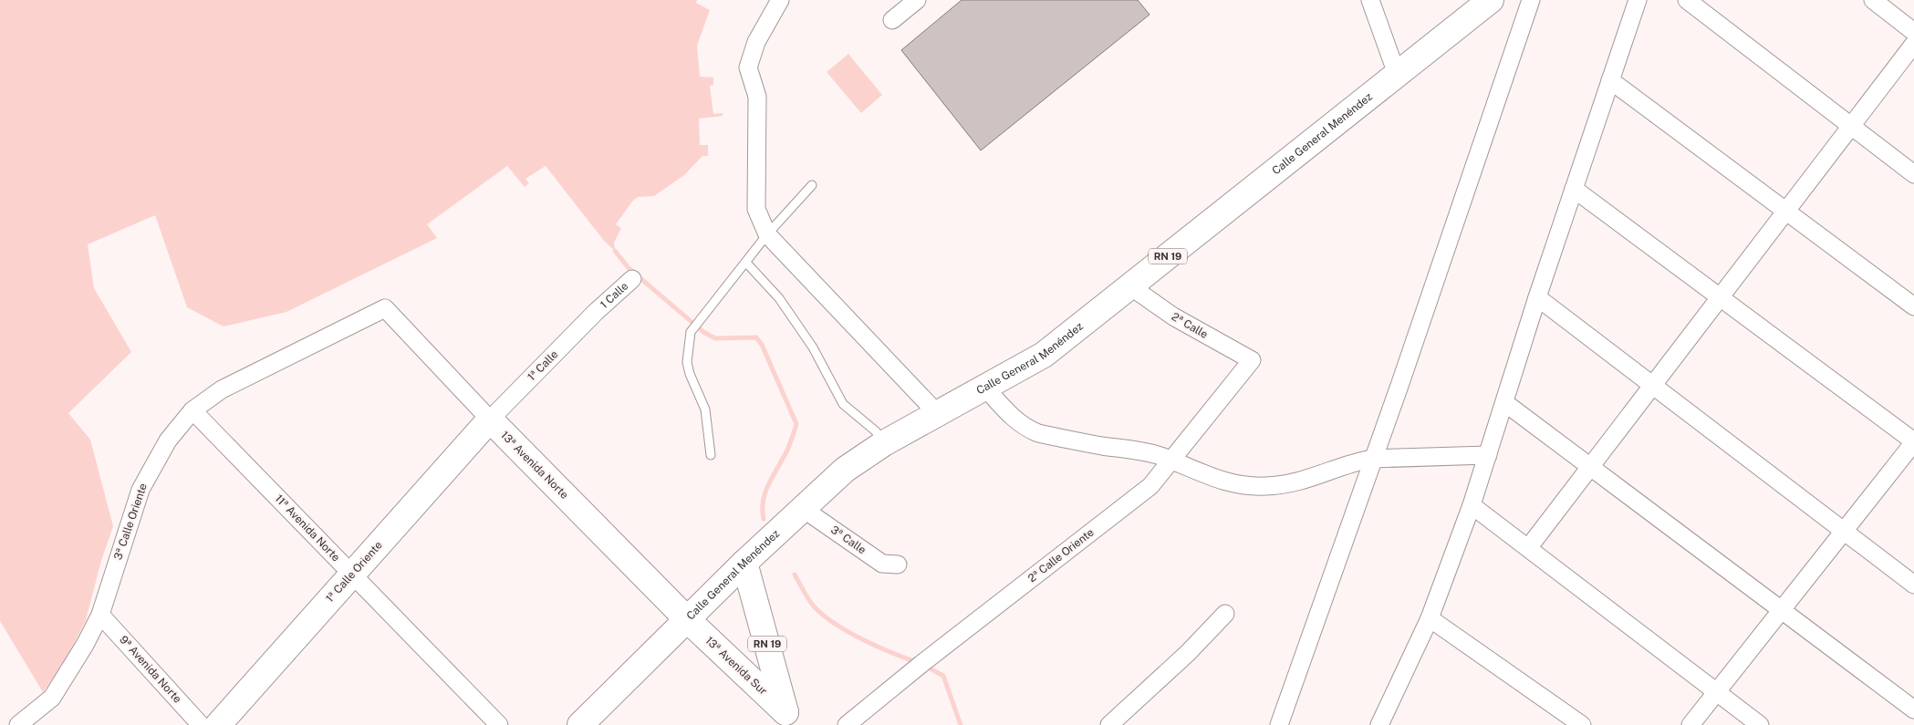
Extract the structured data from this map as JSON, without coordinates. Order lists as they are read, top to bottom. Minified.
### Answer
{"streets":{"main road":["Calle General Menéndez","RN 19","13ª Avenida Norte","1ª Calle Oriente","13ª Avenida Sur"],"street":["1 Calle","2ª Calle","1ª Calle","3ª Calle Oriente","11ª Avenida Norte","3ª Calle","2ª Calle Oriente","9ª Avenida Norte"]},"crossings":[["Calle General Menéndez","RN 19"],["Calle General Menéndez","2ª Calle"],["Calle General Menéndez","13ª Avenida Norte"],["Calle General Menéndez","3ª Calle"],["Calle General Menéndez","13ª Avenida Sur"],["RN 19","13ª Avenida Sur"],["1 Calle","1ª Calle"],["2ª Calle","2ª Calle Oriente"],["1ª Calle","13ª Avenida Norte"],["1ª Calle","1ª Calle Oriente"],["13ª Avenida Norte","3ª Calle Oriente"],["13ª Avenida Norte","1ª Calle Oriente"],["13ª Avenida Norte","13ª Avenida Sur"],["3ª Calle Oriente","11ª Avenida Norte"],["3ª Calle Oriente","9ª Avenida Norte"],["11ª Avenida Norte","1ª Calle Oriente"]]}
